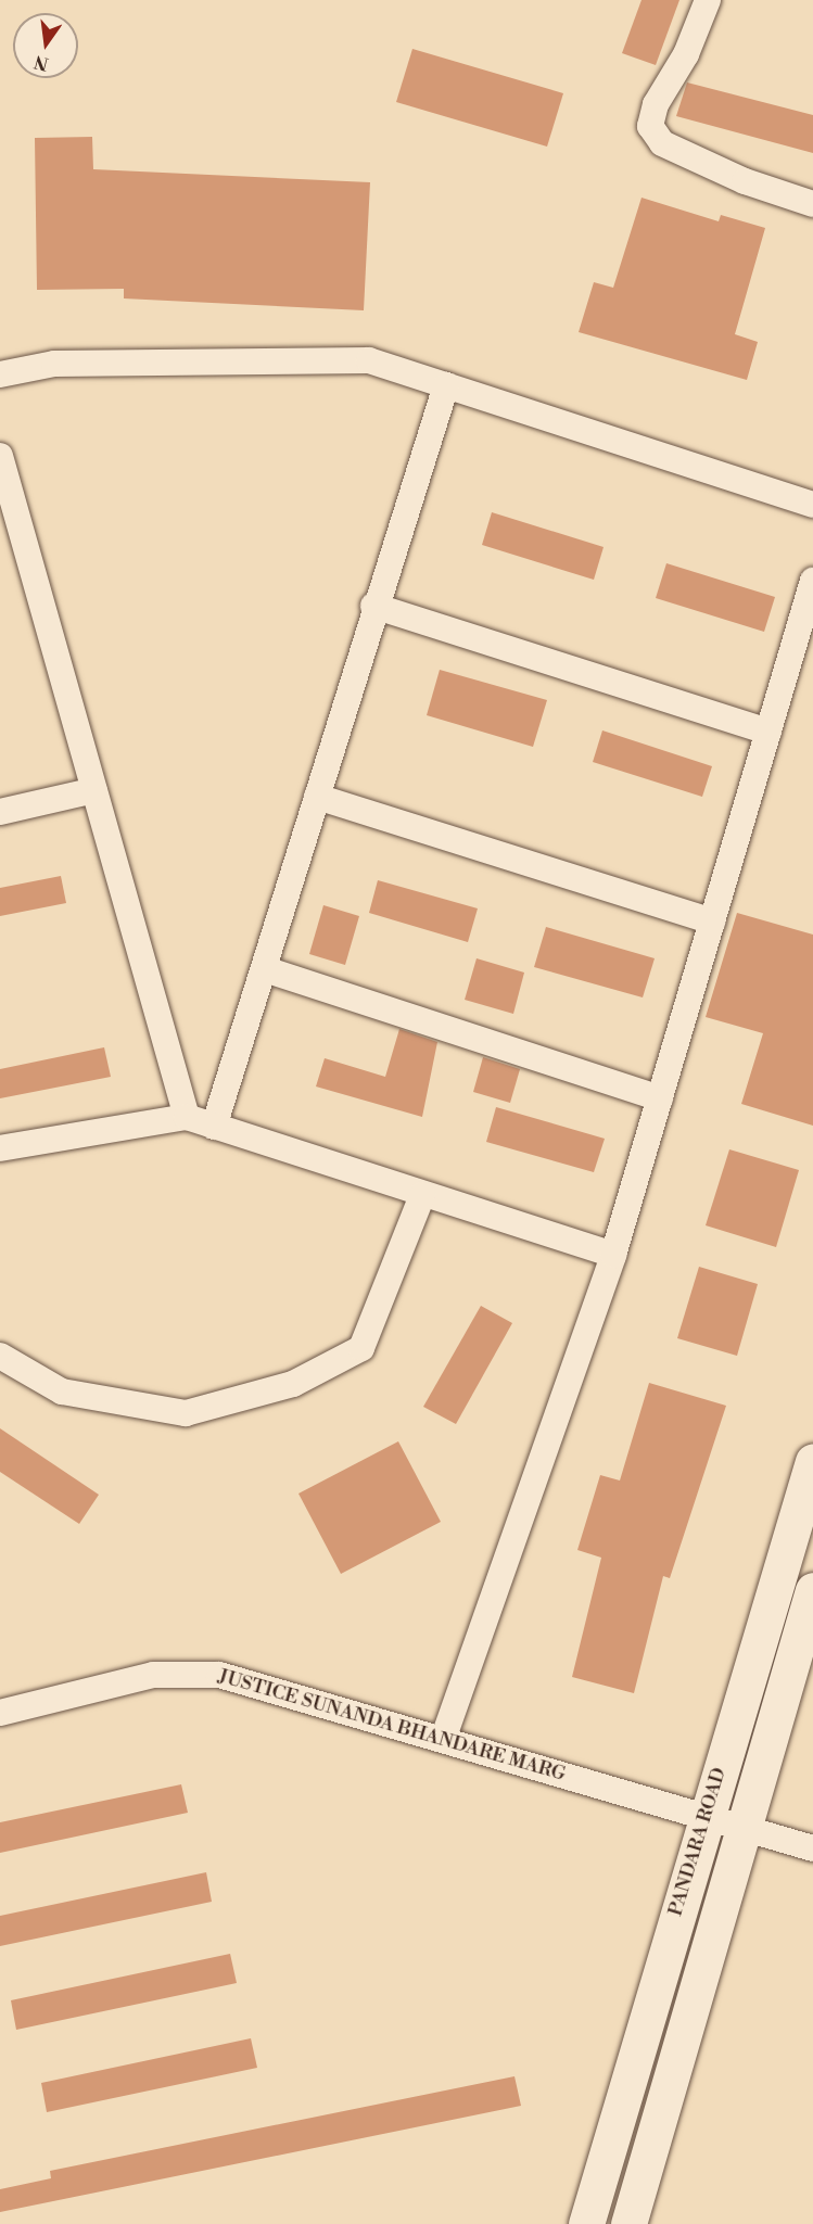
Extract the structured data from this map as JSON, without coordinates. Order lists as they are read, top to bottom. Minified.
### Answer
{"streets":{"main road":["PANDARA ROAD"],"street":["JUSTICE SUNANDA BHANDARE MARG"]},"crossings":[["JUSTICE SUNANDA BHANDARE MARG","PANDARA ROAD"]],"north":"bottom"}
